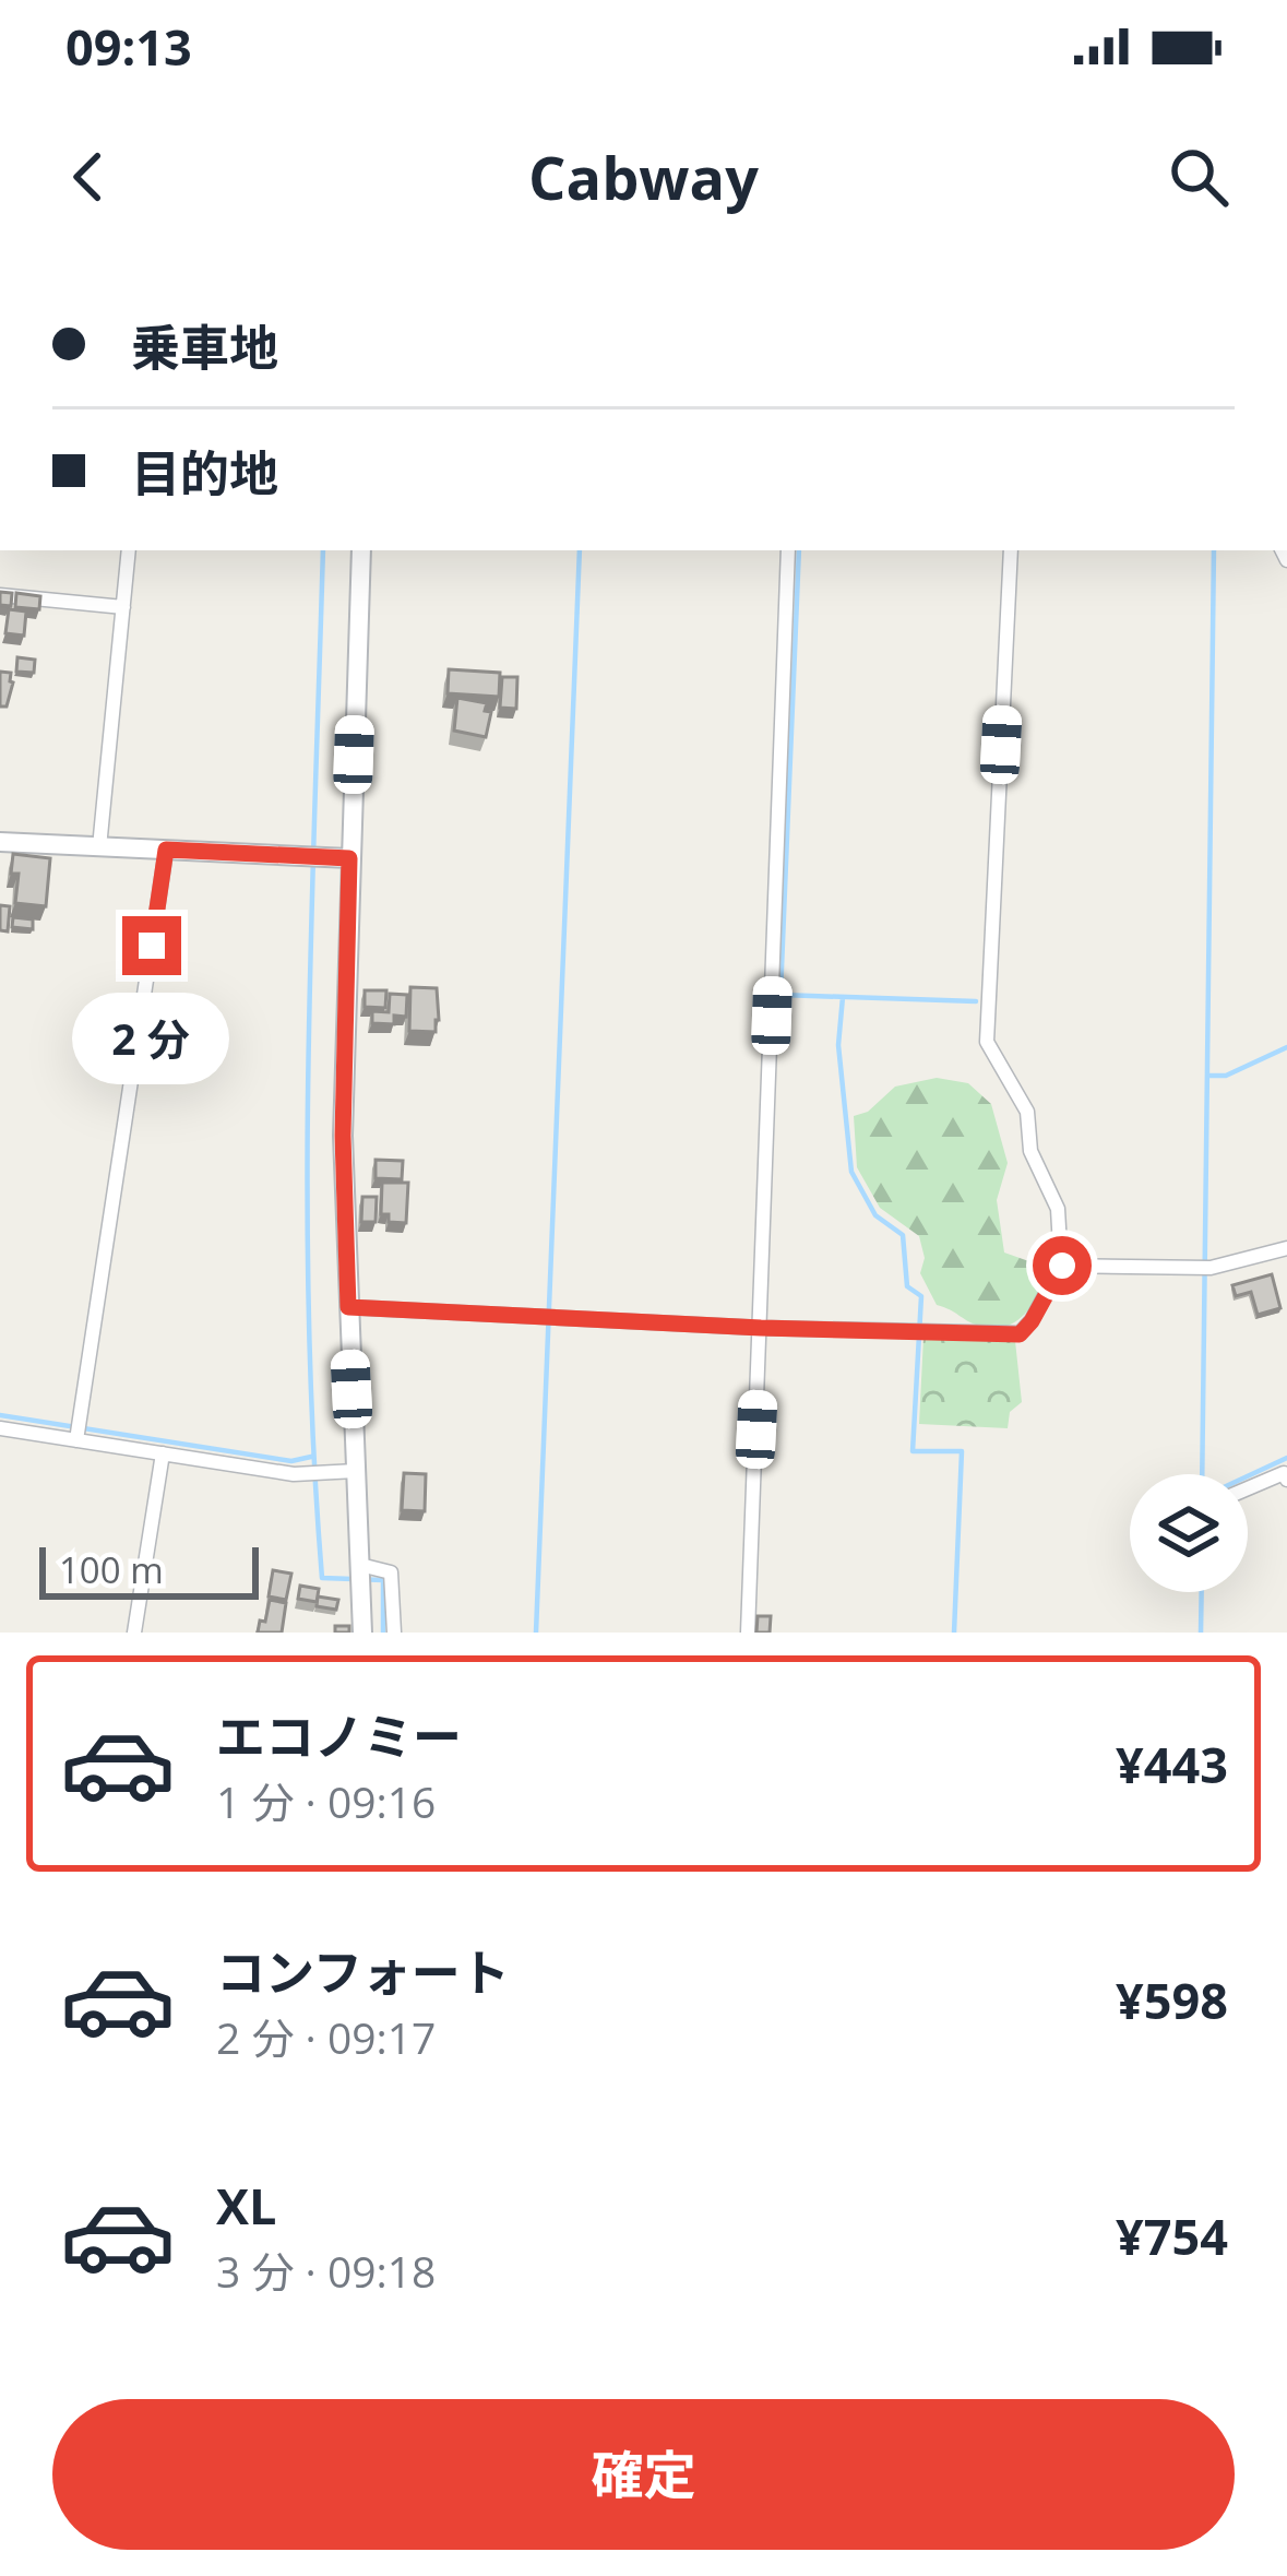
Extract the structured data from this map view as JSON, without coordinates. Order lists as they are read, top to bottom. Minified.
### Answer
{"scale_bar":"100 m","page":{"status":"09:13","header":"Cabway","banner":["乗車地","目的地"],"bubble":"2 分","scale":"100 m","list":[{"name":"エコノミー","note":"1 分 · 09:16","value":"¥443"},{"name":"コンフォート","note":"2 分 · 09:17","value":"¥598"},{"name":"XL","note":"3 分 · 09:18","value":"¥754"}],"buttons":"確定"}}
